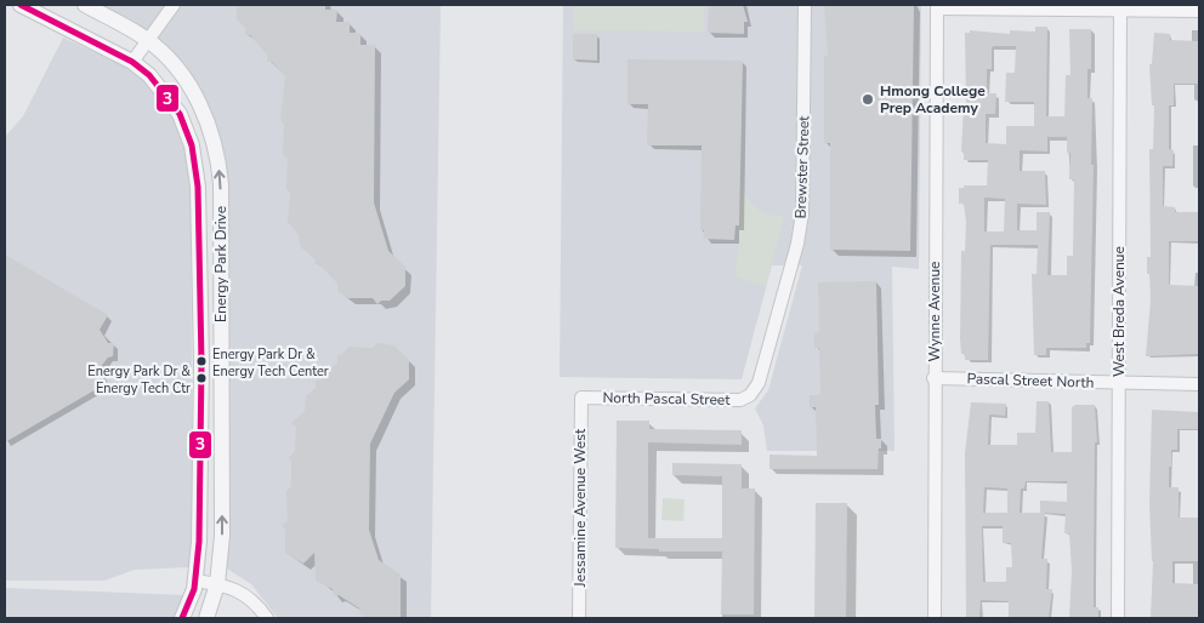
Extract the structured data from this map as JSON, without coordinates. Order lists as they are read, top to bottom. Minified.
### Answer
{"streets":{"street":["Brewster Street","Energy Park Drive","Wynne Avenue","West Breda Avenue","Pascal Street North","North Pascal Street","Jessamine Avenue West"]},"crossings":[["Brewster Street","North Pascal Street"],["Wynne Avenue","Pascal Street North"],["West Breda Avenue","Pascal Street North"],["North Pascal Street","Jessamine Avenue West"]],"places":["Hmong College Prep Academy","Energy Park Dr & Energy Tech Center","Energy Park Dr & Energy Tech Ctr"],"lines":["transit line 3"]}
